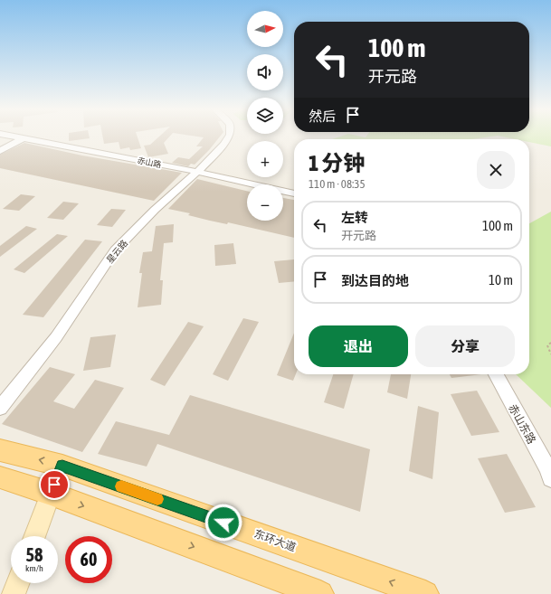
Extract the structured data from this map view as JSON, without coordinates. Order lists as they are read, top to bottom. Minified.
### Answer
{"streets":{"main road":["东环大道"],"street":["赤山路","星云路","赤山东路"]},"crossings":[["赤山路","星云路"]],"north":"right","page":{"map_buttons":["+","−"],"turn":["100 m","开元路"],"then":"然后","heading":["1 分钟","110 m · 08:35"],"list":[{"name":"左转","note":"开元路","value":"100 m"},{"name":"到达目的地","value":"10 m"}],"buttons":["退出","分享"],"speed":"58 km/h","limit":"60"}}
